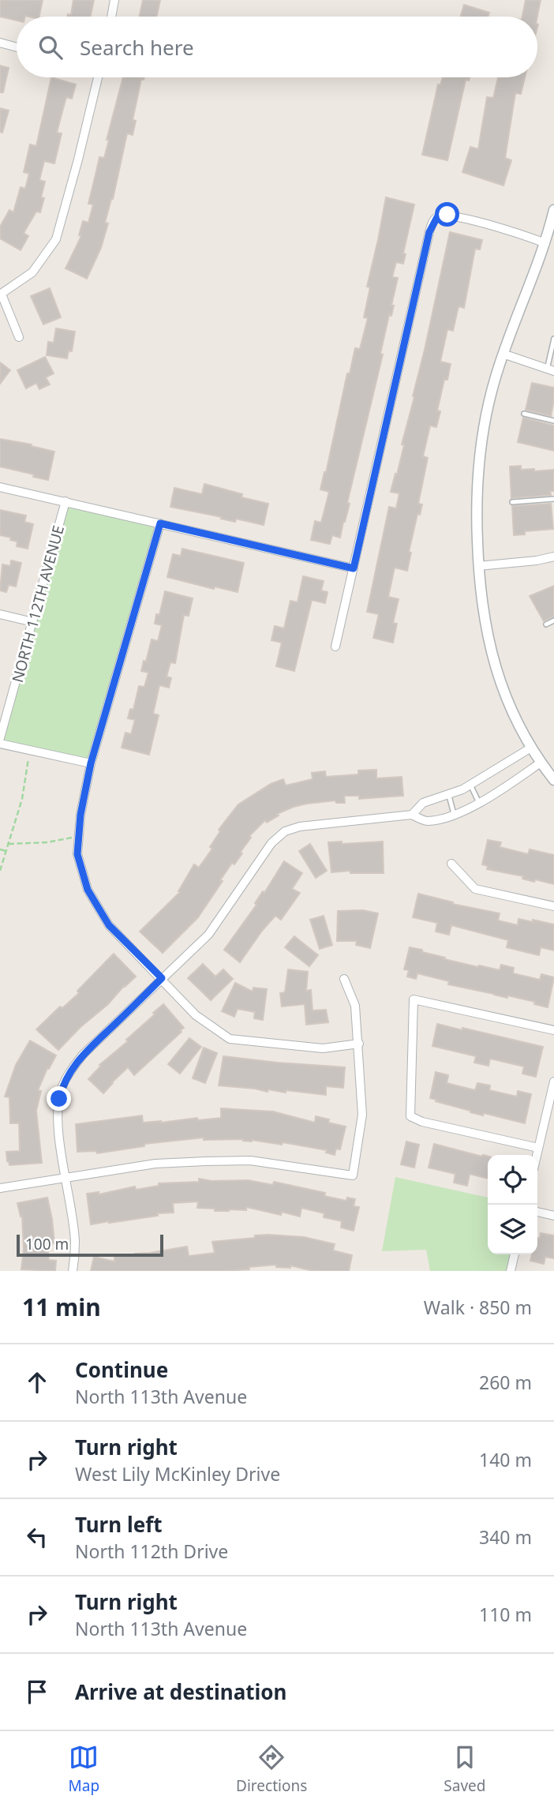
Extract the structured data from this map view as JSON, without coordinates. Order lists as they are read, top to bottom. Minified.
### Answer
{"streets":{"street":["NORTH 112TH AVENUE"]},"scale_bar":"100 m","page":{"search":"Search here","scale":"100 m","heading":["11 min","Walk · 850 m"],"list":[["Continue","North 113th Avenue","260 m"],["Turn right","West Lily McKinley Drive","140 m"],["Turn left","North 112th Drive","340 m"],["Turn right","North 113th Avenue","110 m"],"Arrive at destination"],"nav":["Map","Directions","Saved"]}}
